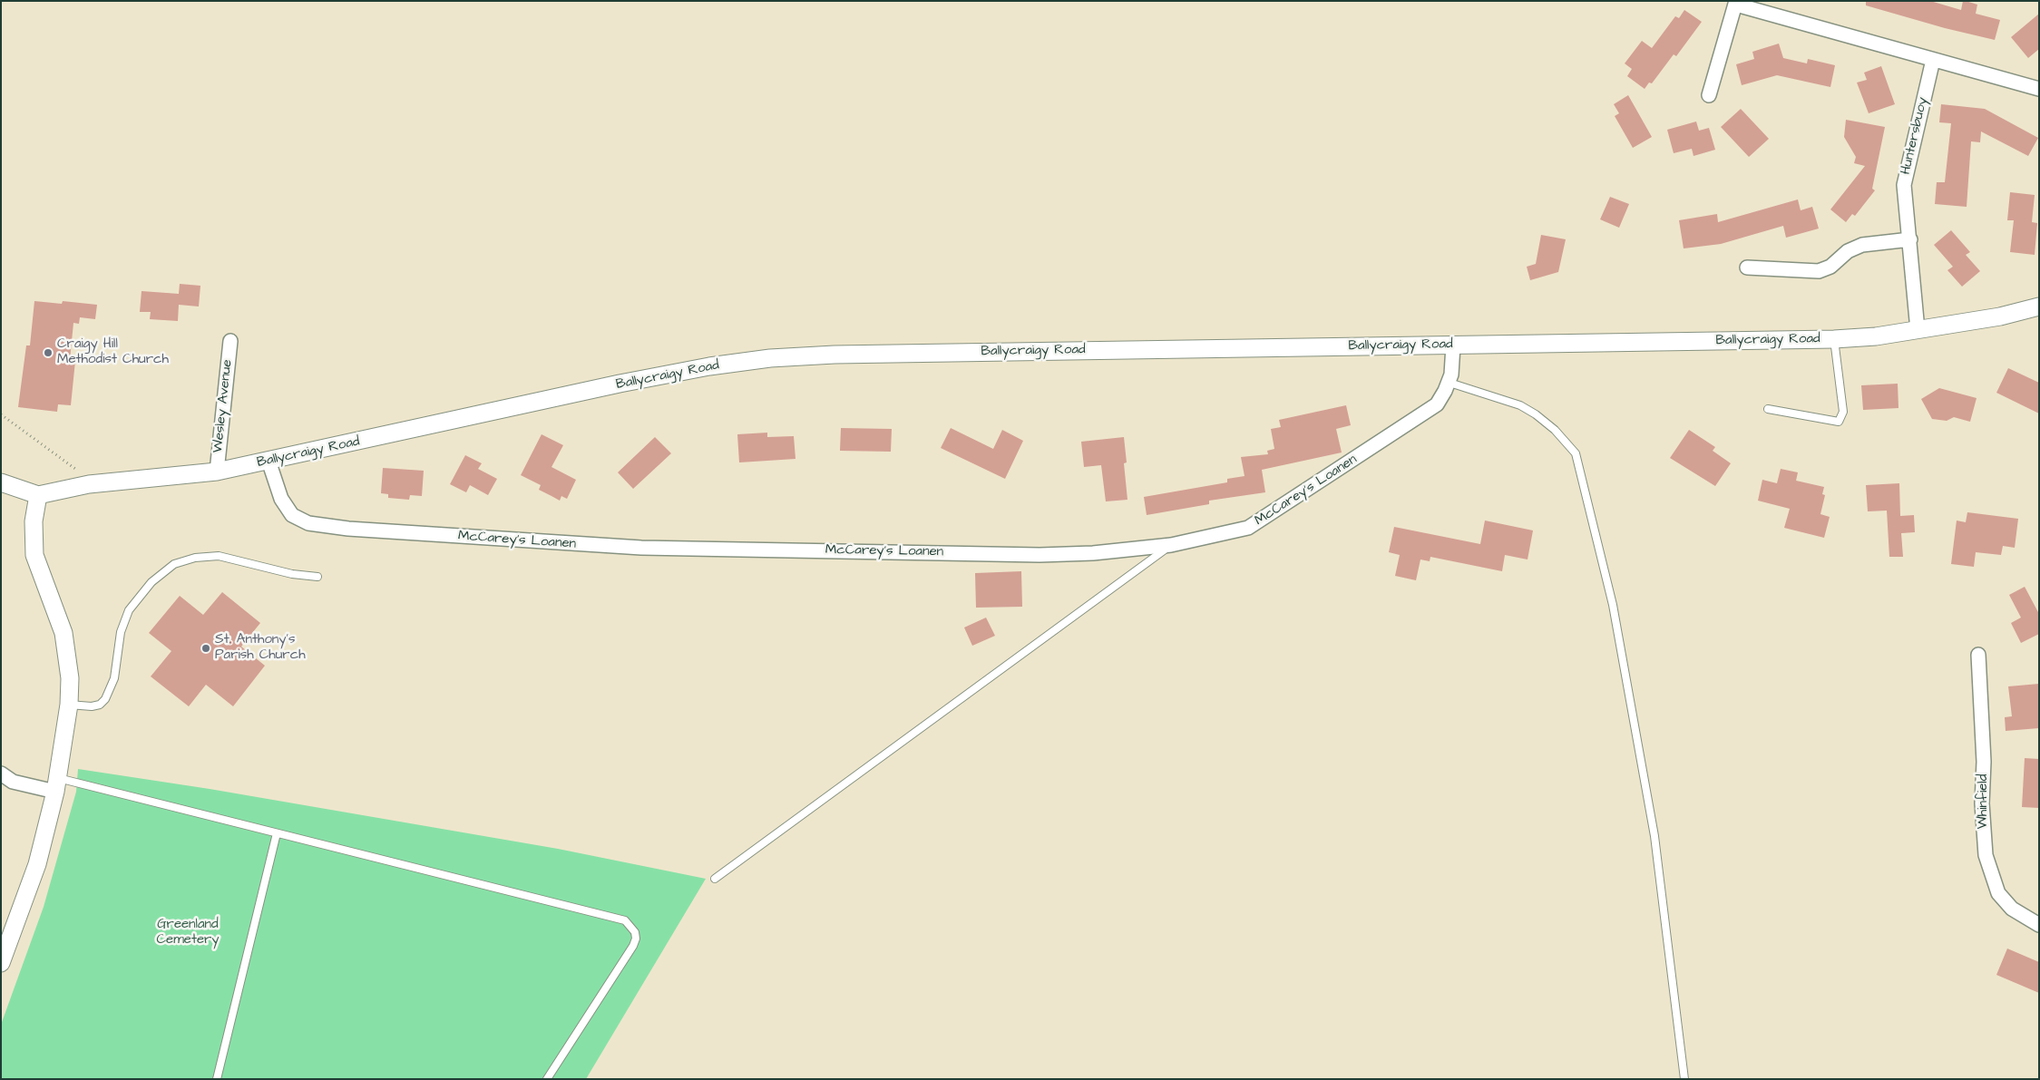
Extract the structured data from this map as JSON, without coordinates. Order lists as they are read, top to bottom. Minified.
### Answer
{"streets":{"street":["Huntersbuoy","Ballycraigy Road","Wesley Avenue","McCarey's Loanen","Whinfield"]},"crossings":[["Huntersbuoy","Ballycraigy Road"],["Ballycraigy Road","Wesley Avenue"],["Ballycraigy Road","McCarey's Loanen"]],"parks":["Greenland Cemetery"],"places":["Craigy Hill Methodist Church","St. Anthony's Parish Church"]}
